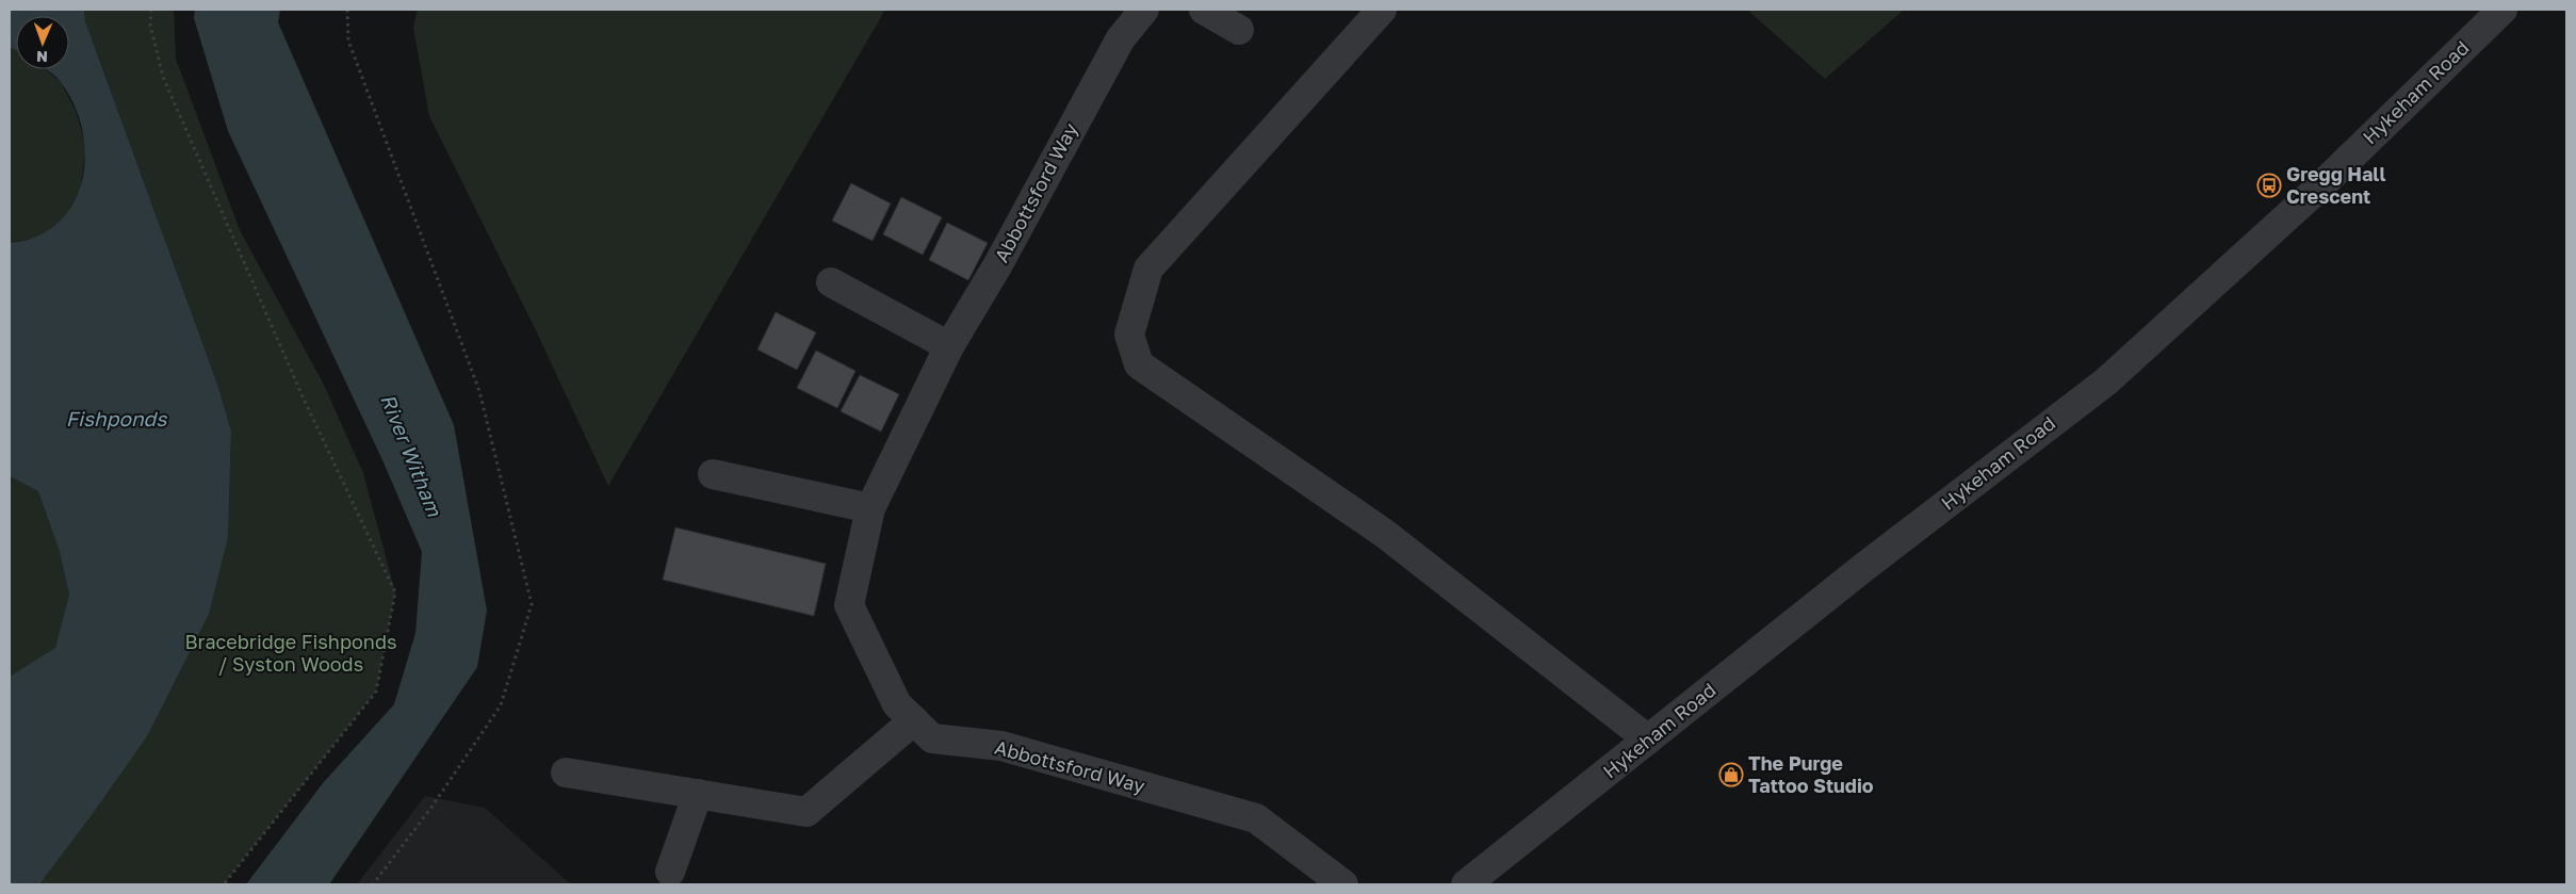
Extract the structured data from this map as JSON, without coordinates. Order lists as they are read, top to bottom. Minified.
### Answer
{"streets":{"street":["Hykeham Road","Abbottsford Way"]},"water":["Fishponds","River Witham"],"parks":["Bracebridge Fishponds / Syston Woods"],"places":{"bus stop":["Gregg Hall Crescent"],"shop":["The Purge Tattoo Studio"]},"north":"bottom"}
